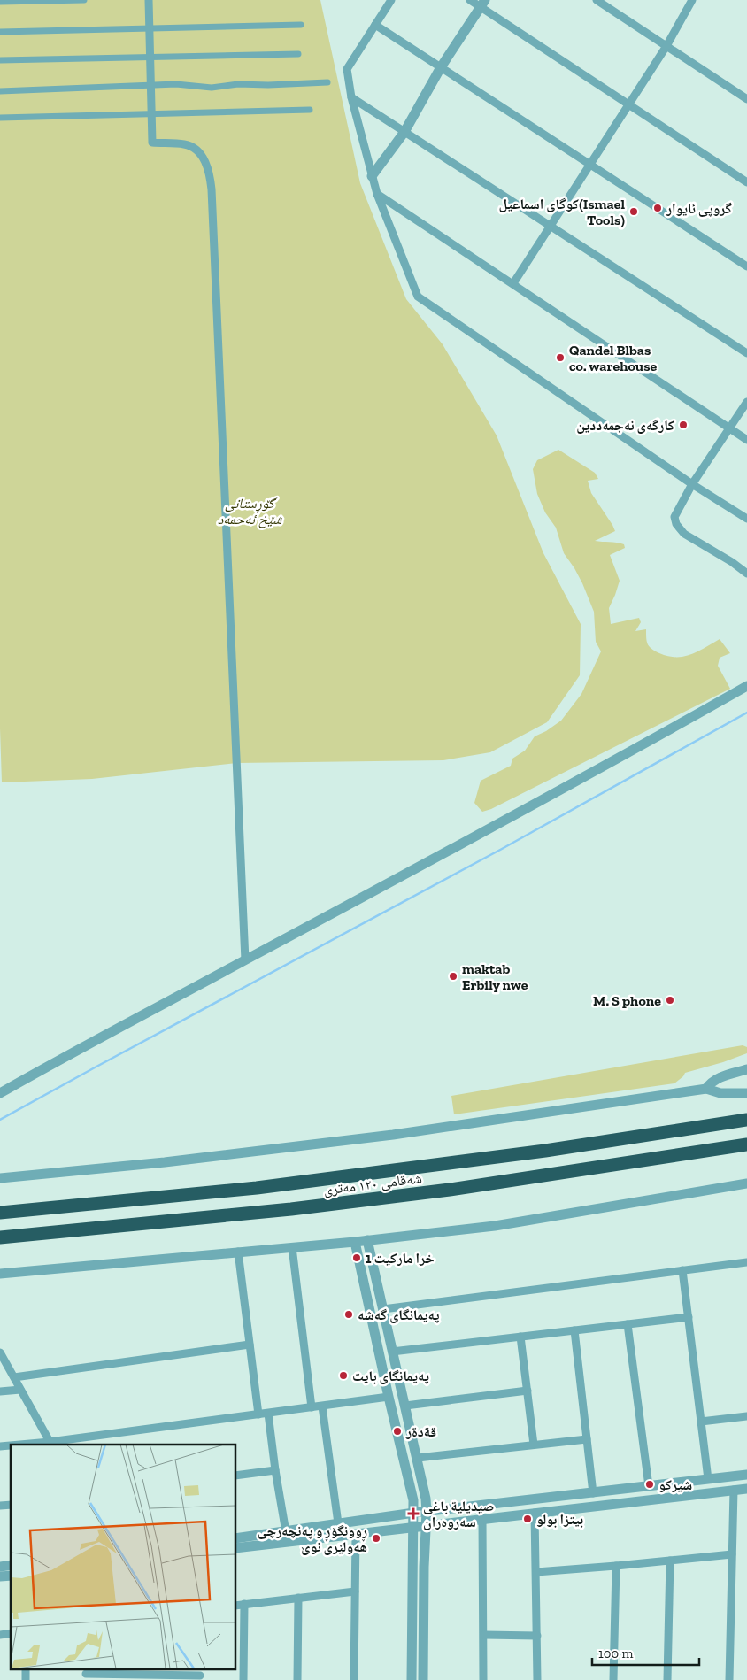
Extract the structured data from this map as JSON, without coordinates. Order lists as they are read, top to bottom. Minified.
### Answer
{"streets":{"highway":["شەقامی ١٢٠ مەتری"]},"parks":["گۆڕستانی شێخ ئەحمەد"],"places":{"other":["گروپى ئايوار","كوگای اسماعیل(Ismael Tools)","Qandel Blbas co. warehouse","کارگەی نەجمەددین","maktab Erbily nwe","M. S phone","خرا ماركيت 1","پەیمانگای گەشە","پەیمانگای بایت","قةدةر","شيركو","بيتزا بولو","ڕوونگۆڕ و پەنچەرچی هەولێری نوێ"],"health":["صيديلیة باغی سەروەران"]},"scale_bar":"100 m"}
